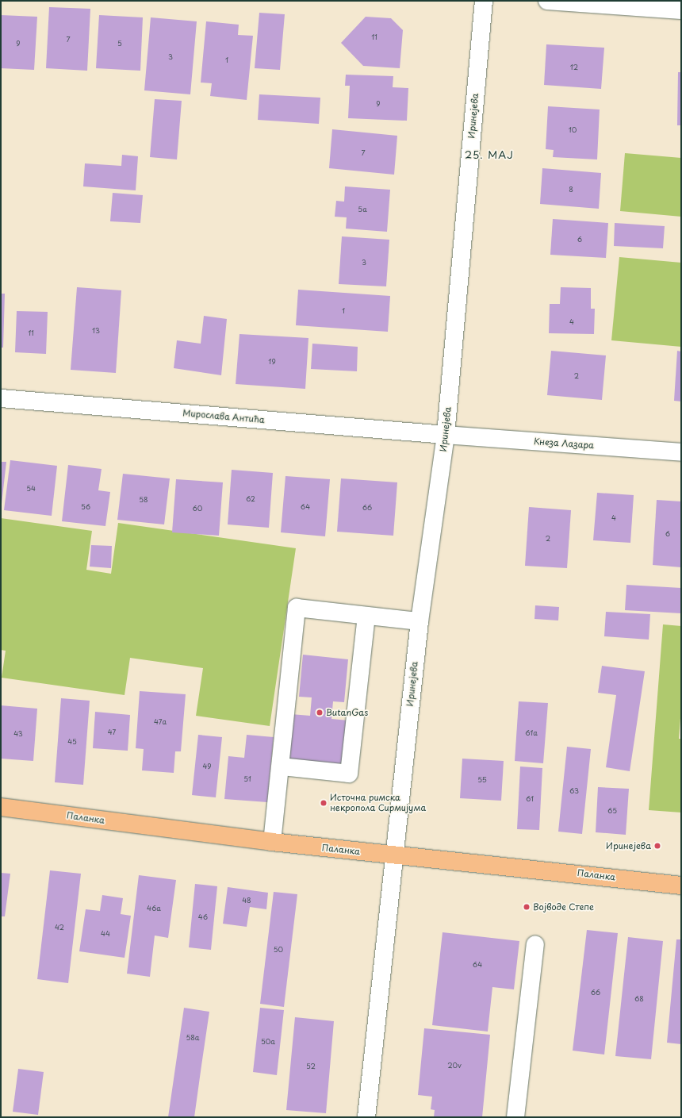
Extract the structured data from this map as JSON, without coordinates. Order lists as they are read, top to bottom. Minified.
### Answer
{"streets":{"main road":["Паланка"],"street":["Иринејева","Мирослава Антића","Кнеза Лазара"]},"crossings":[["Иринејева","Мирослава Антића"],["Иринејева","Кнеза Лазара"],["Иринејева","Паланка"],["Мирослава Антића","Кнеза Лазара"]],"districts":["25. МАЈ"],"places":["ButanGas","Источна римска некропола Сирмијума","Иринејева","Војводе Степе"],"house_numbers":["11","7","9","5","3","1","12","9","10","7","8","5a","6","3","1","4","13","11","19","2","54","62","58","56","64","66","60","4","6","2","47a","47","61a","43","45","49","51","55","63","61","65","48","46a","46","42","44","50","64","66","68","58a","50a","20v","52"]}
